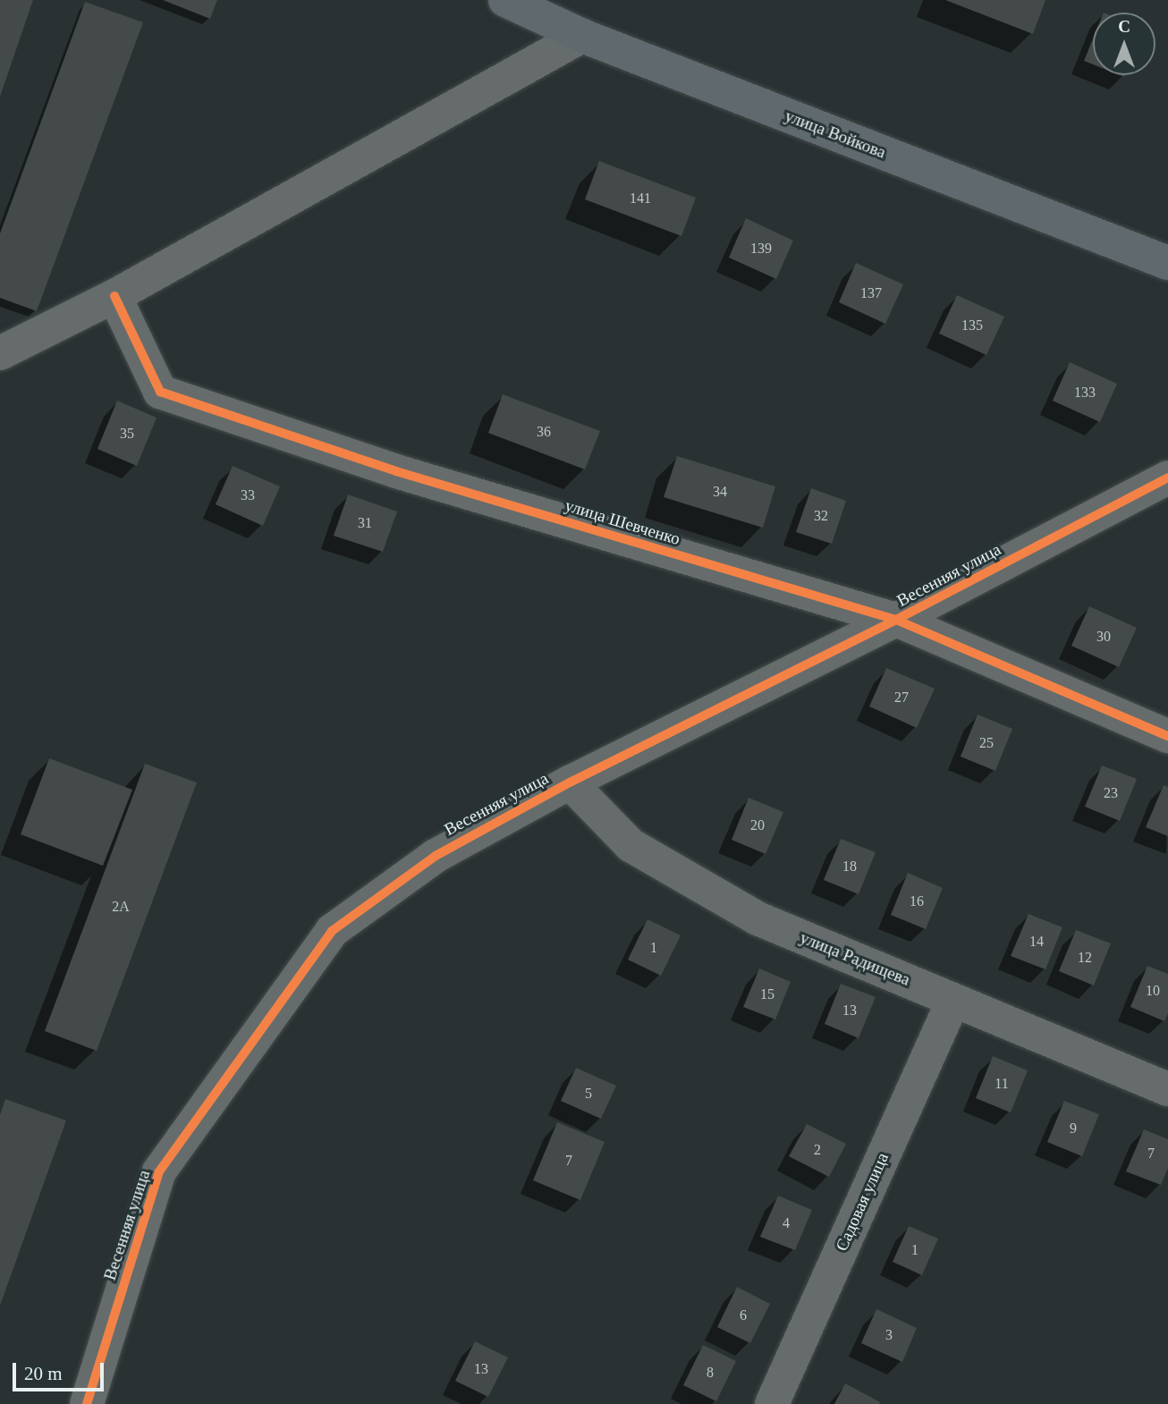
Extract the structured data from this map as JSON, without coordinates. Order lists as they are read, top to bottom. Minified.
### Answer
{"streets":{"main road":["улица Войкова"],"street":["улица Шевченко","Весенняя улица","улица Радищева","Садовая улица"]},"crossings":[["улица Шевченко","Весенняя улица"],["Весенняя улица","улица Радищева"],["улица Радищева","Садовая улица"]],"house_numbers":["141","139","137","135","133","36","35","34","33","32","31","30","27","25","23","20","18","16","2А","14","1","12","10","15","13","11","5","9","2","7","7","4","1","6","3","13","8"],"scale_bar":"20 m","north":"top"}
